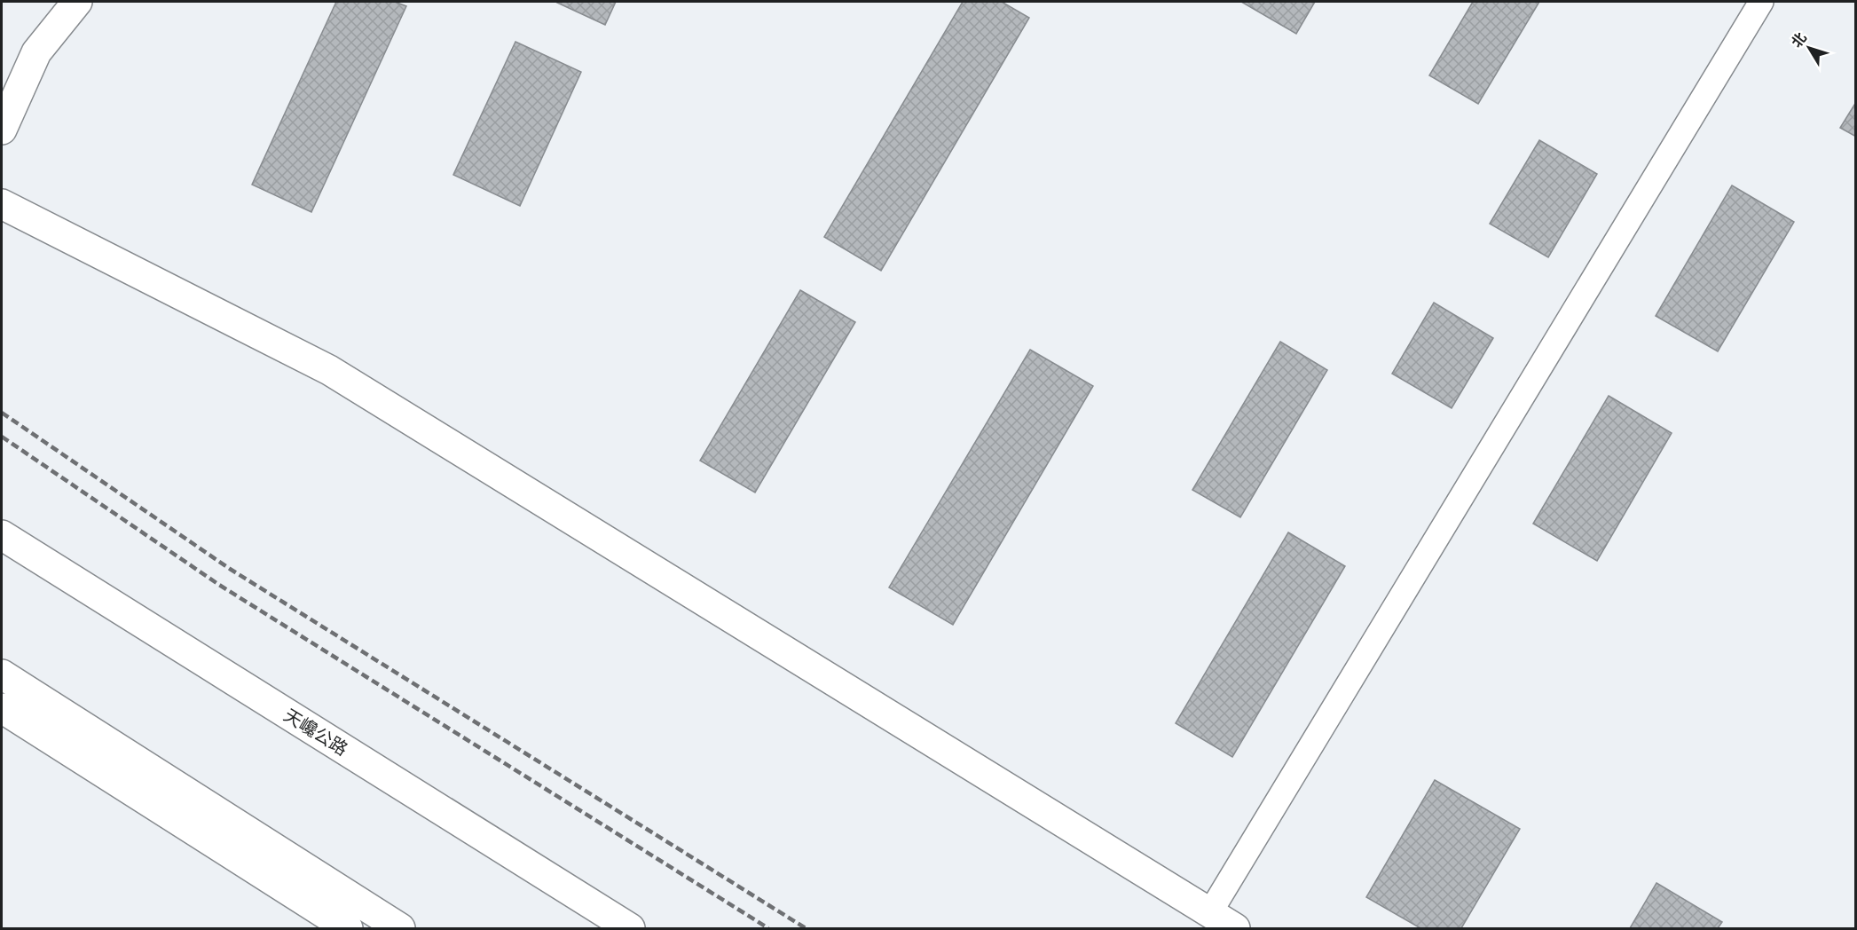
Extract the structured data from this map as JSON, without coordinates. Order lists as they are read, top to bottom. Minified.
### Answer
{"streets":{"main road":["天巉公路"]},"north":"top left"}
